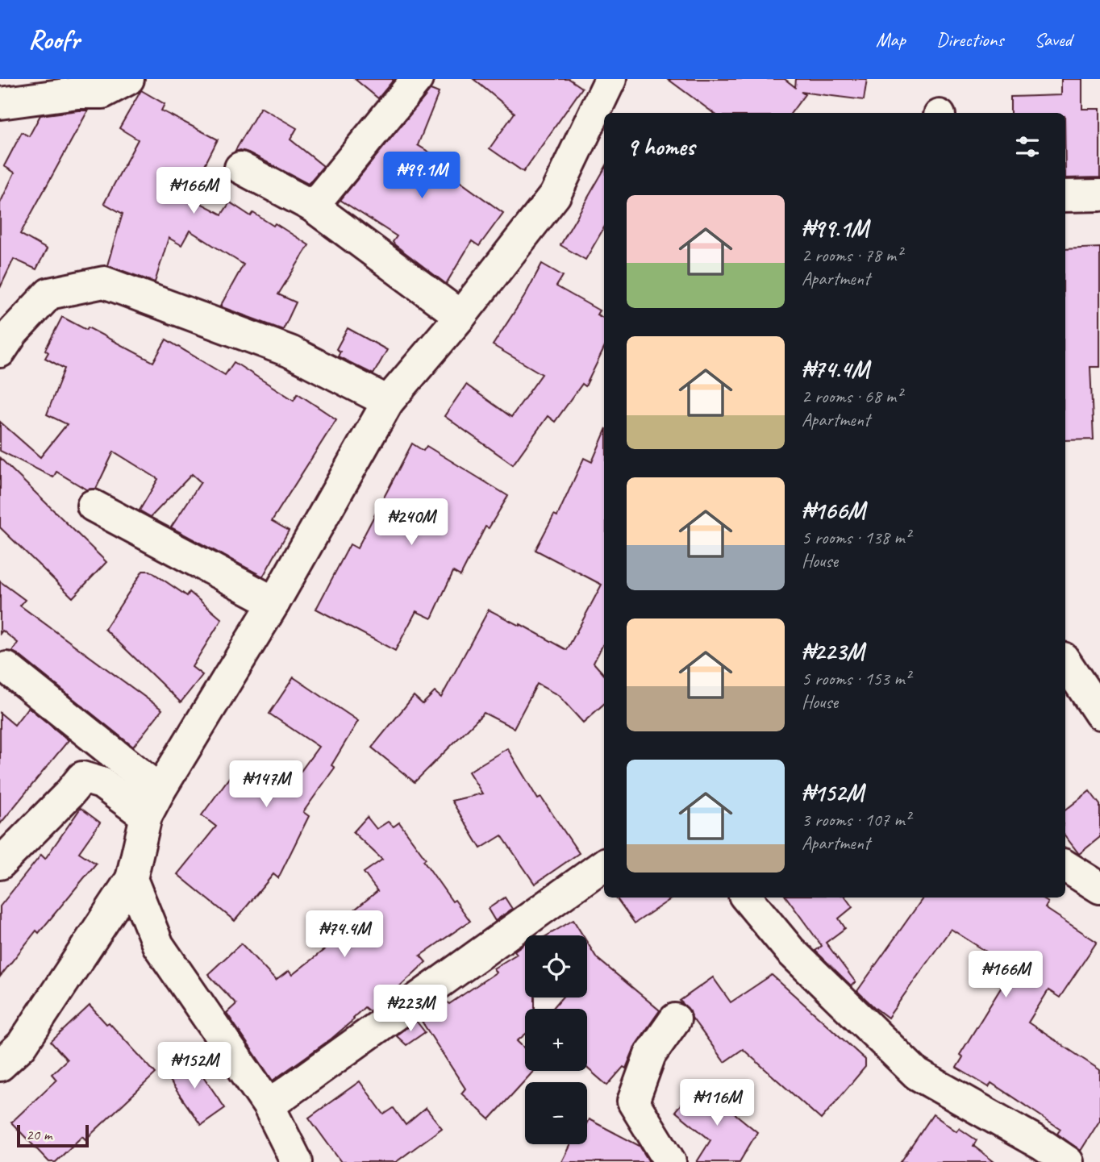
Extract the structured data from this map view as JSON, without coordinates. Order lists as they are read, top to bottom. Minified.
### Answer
{"scale_bar":"20 m","page":{"header":"Roofr","nav":["Map","Directions","Saved"],"heading":"9 homes","price":["₦99.1M","₦166M","₦240M","₦147M","₦74.4M","₦166M","₦223M","₦152M","₦116M"],"list":[{"name":"₦99.1M","note":"2 rooms · 78 m² · Apartment"},{"name":"₦74.4M","note":"2 rooms · 68 m² · Apartment"},{"name":"₦166M","note":"5 rooms · 138 m² · House"},{"name":"₦223M","note":"5 rooms · 153 m² · House"},{"name":"₦152M","note":"3 rooms · 107 m² · Apartment"}],"map_buttons":["+","−"],"scale":"20 m"}}
